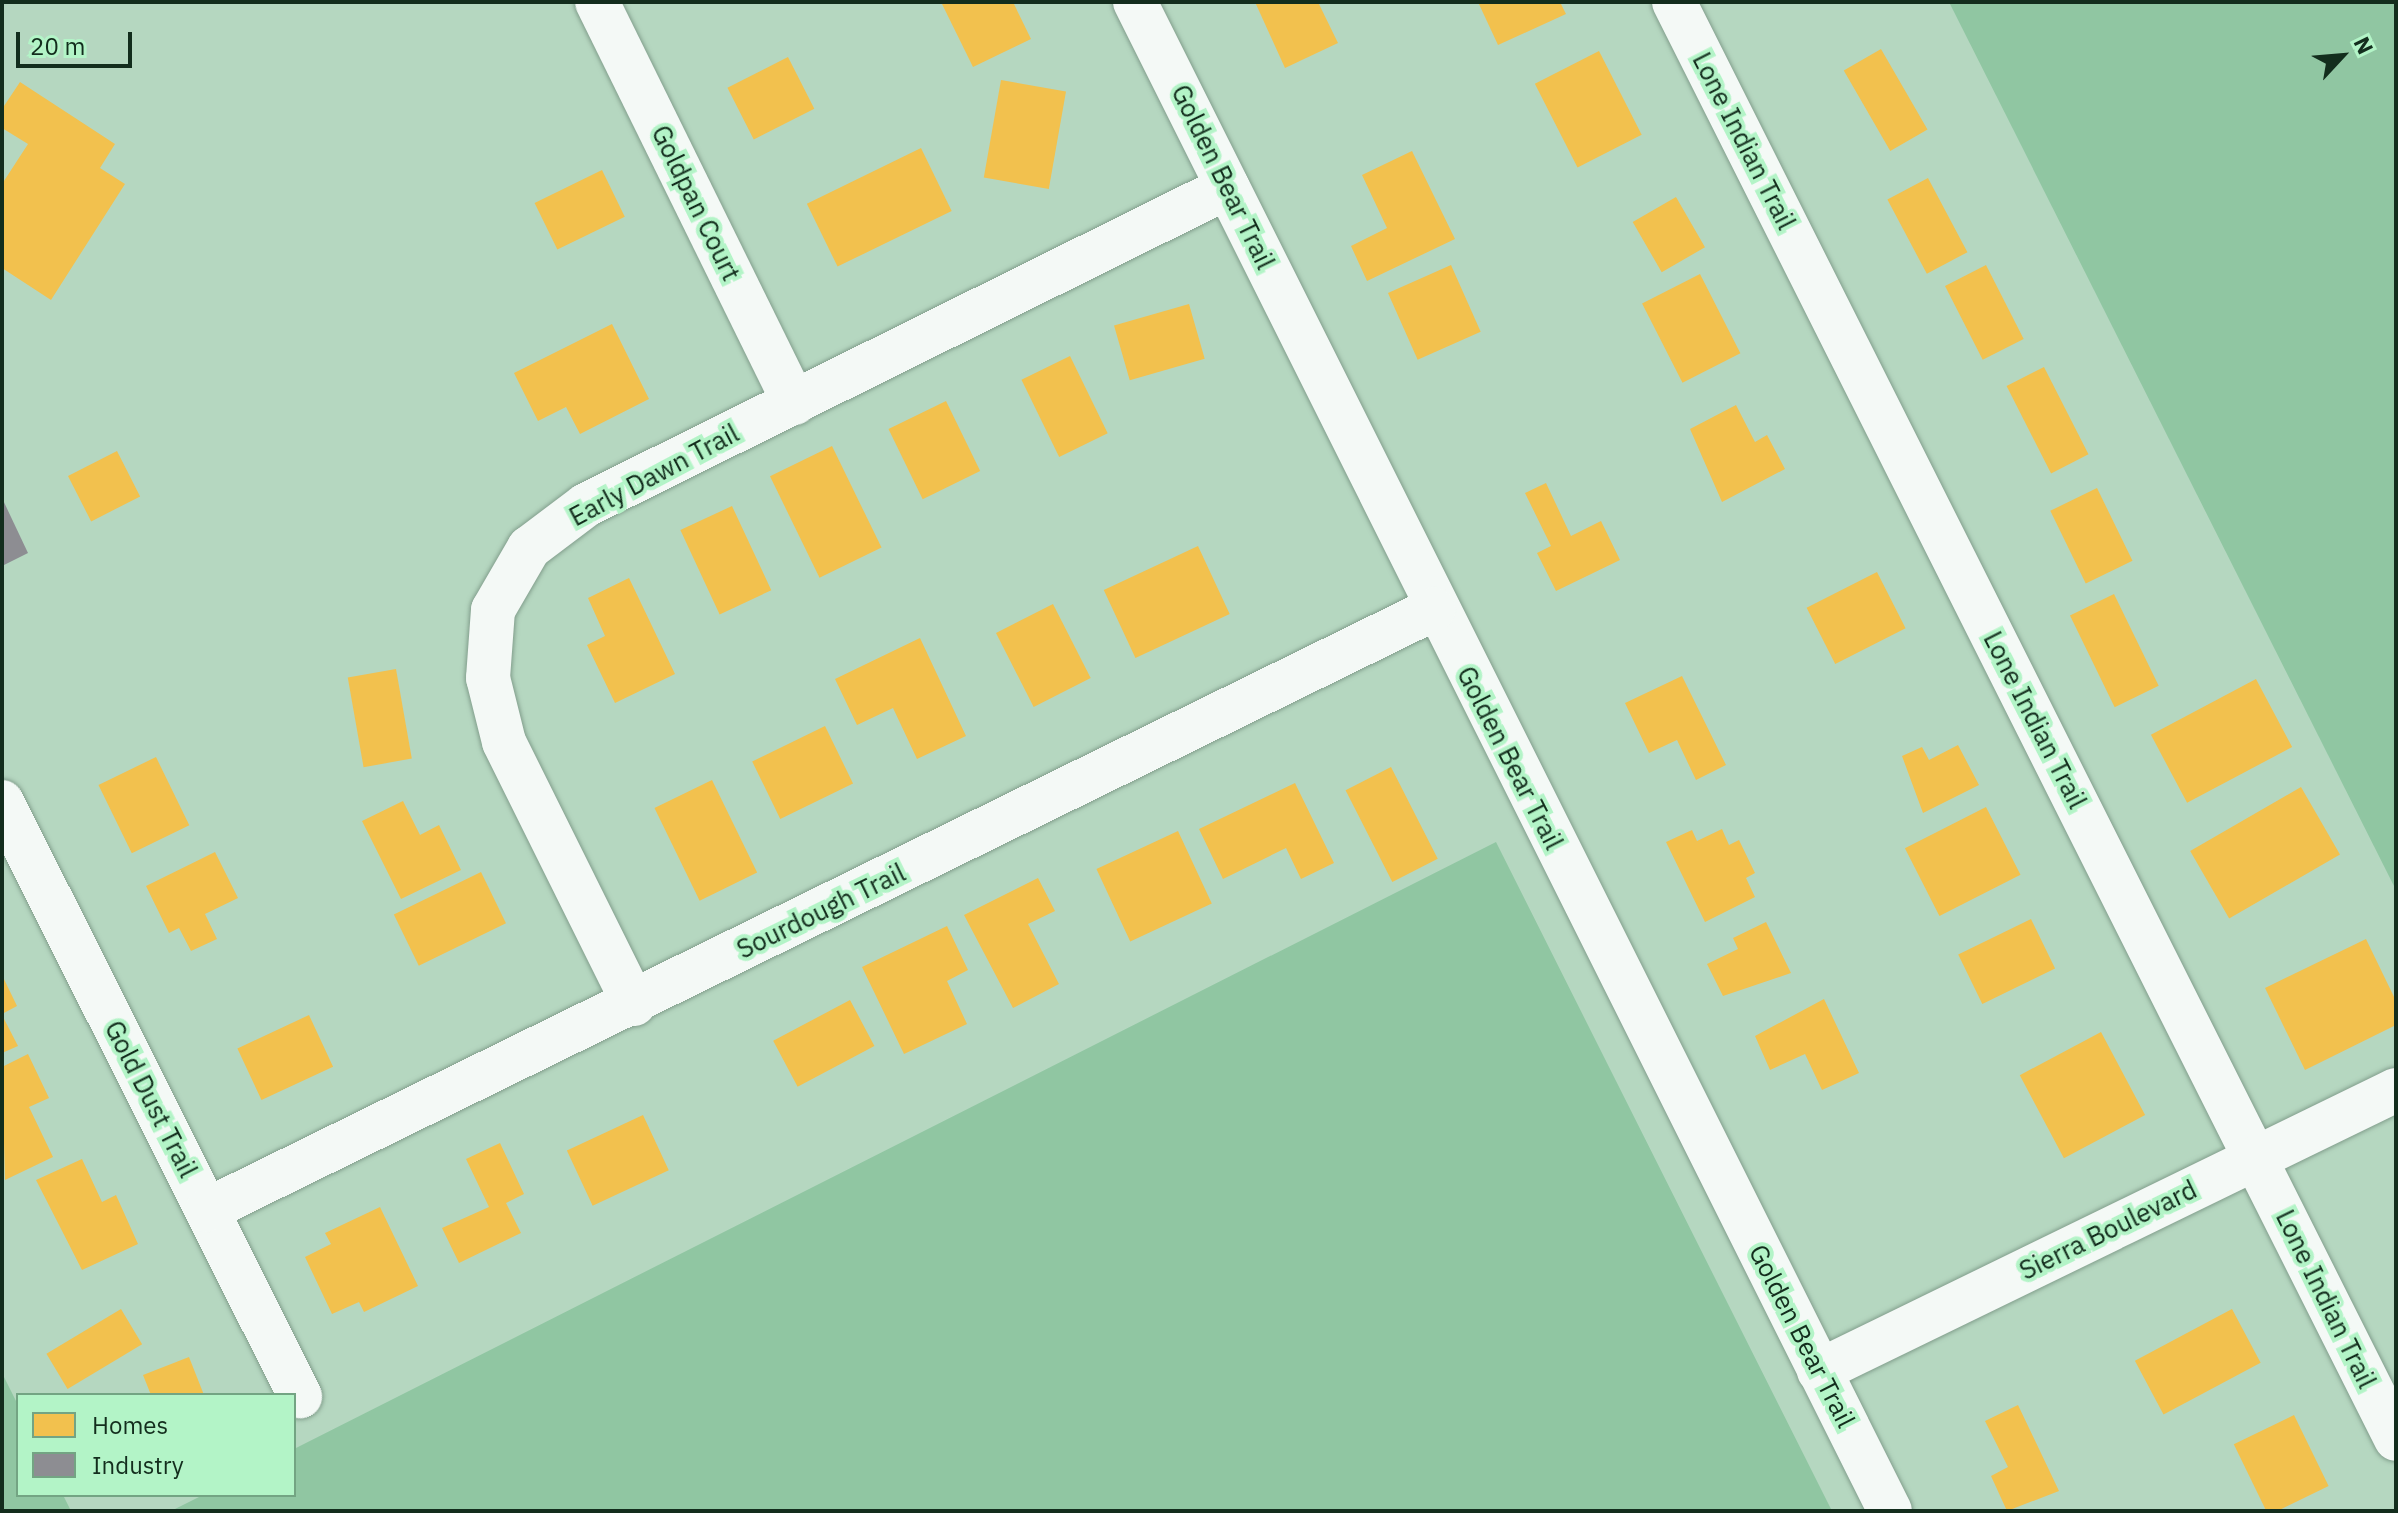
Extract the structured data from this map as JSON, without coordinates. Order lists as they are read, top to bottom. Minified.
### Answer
{"streets":{"street":["Lone Indian Trail","Golden Bear Trail","Goldpan Court","Early Dawn Trail","Sourdough Trail","Gold Dust Trail","Sierra Boulevard"]},"crossings":[["Lone Indian Trail","Sierra Boulevard"],["Golden Bear Trail","Early Dawn Trail"],["Golden Bear Trail","Sourdough Trail"],["Golden Bear Trail","Sierra Boulevard"],["Goldpan Court","Early Dawn Trail"],["Early Dawn Trail","Sourdough Trail"],["Sourdough Trail","Gold Dust Trail"]],"legend":["Homes","Industry"],"scale_bar":"20 m","north":"top right"}
